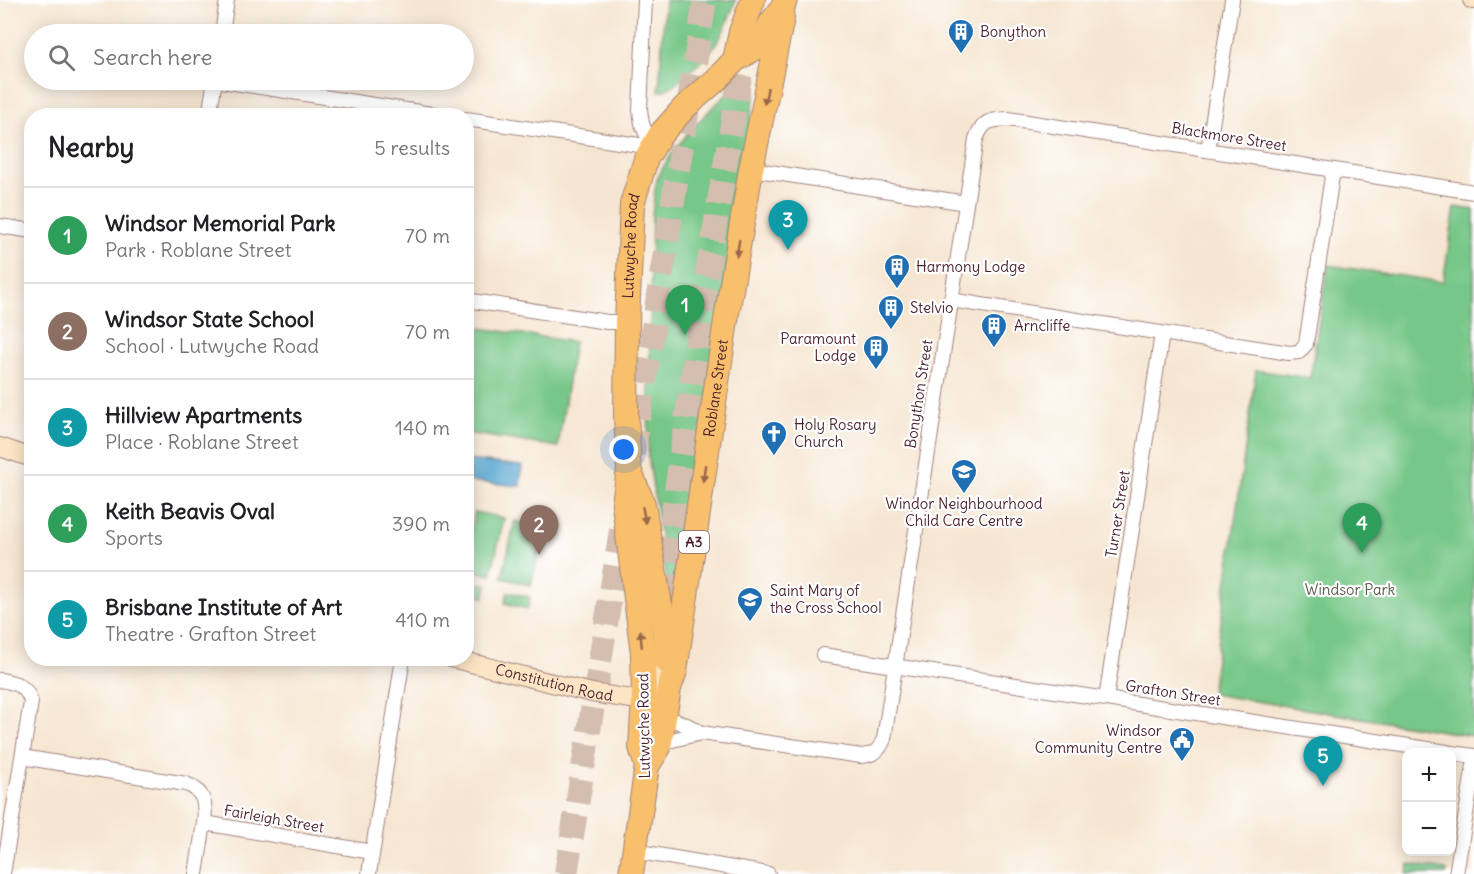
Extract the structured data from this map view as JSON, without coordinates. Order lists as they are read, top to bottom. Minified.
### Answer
{"streets":{"highway":["Lutwyche Road","Roblane Street","A3"],"street":["Blackmore Street","Bonython Street","Turner Street","Constitution Road","Grafton Street","Fairleigh Street"]},"crossings":[["Blackmore Street","Bonython Street"],["Lutwyche Road","Roblane Street"],["Lutwyche Road","Constitution Road"],["Bonython Street","Grafton Street"],["Turner Street","Grafton Street"]],"one_way":["Roblane Street"],"parks":["Windsor Park"],"places":{"building":["Bonython","Harmony Lodge","Stelvio","Arncliffe","Paramount Lodge"],"church":["Holy Rosary Church"],"school or university":["Windor Neighbourhood Child Care Centre","Saint Mary of the Cross School"],"public building":["Windsor Community Centre"]},"page":{"search":"Search here","heading":["Nearby","5 results"],"list":[{"mark":"1","name":"Windsor Memorial Park","note":"Park · Roblane Street","value":"70 m"},{"mark":"2","name":"Windsor State School","note":"School · Lutwyche Road","value":"70 m"},{"mark":"3","name":"Hillview Apartments","note":"Place · Roblane Street","value":"140 m"},{"mark":"4","name":"Keith Beavis Oval","note":"Sports","value":"390 m"},{"mark":"5","name":"Brisbane Institute of Art","note":"Theatre · Grafton Street","value":"410 m"}],"pins":["3","1","4","2","5"],"map_buttons":["+","−"]}}
